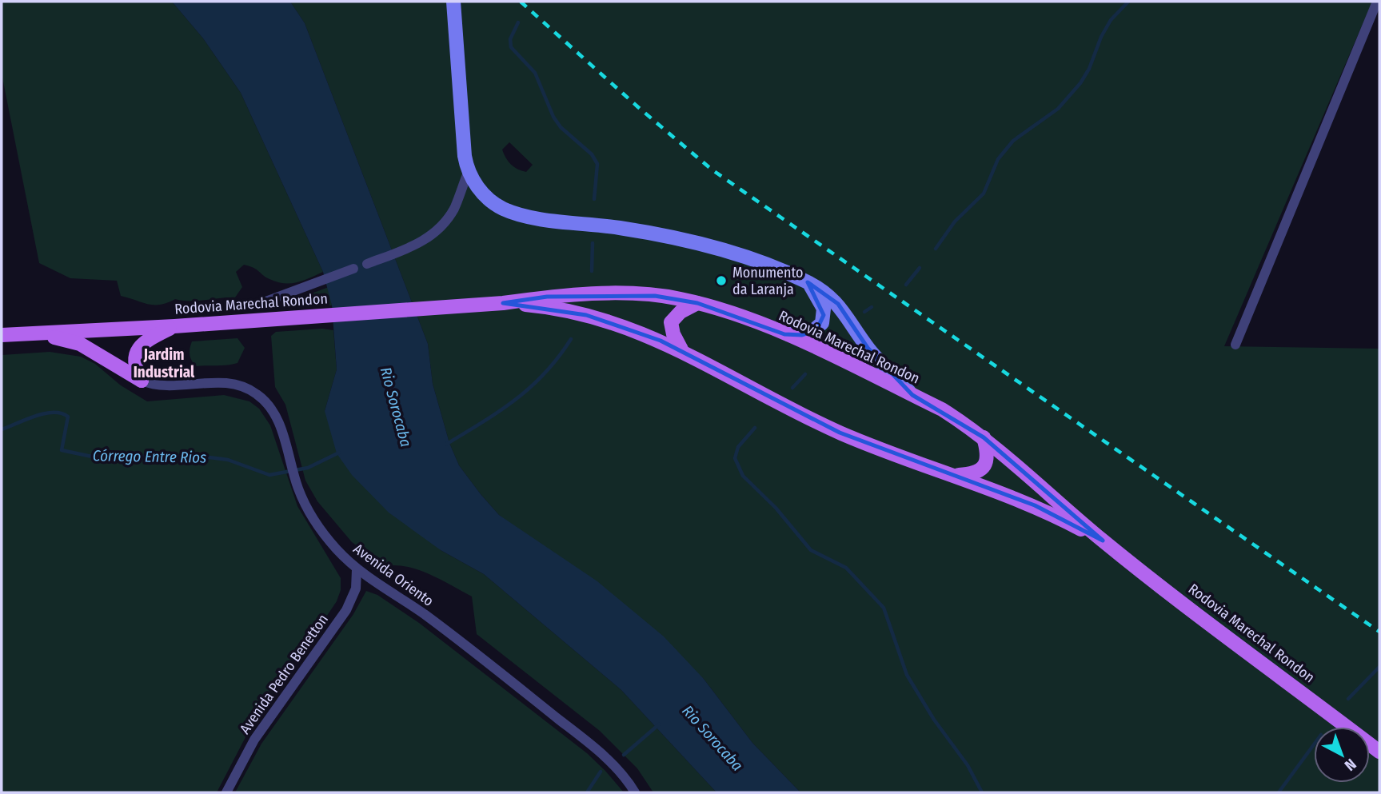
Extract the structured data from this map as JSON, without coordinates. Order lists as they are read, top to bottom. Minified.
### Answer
{"streets":{"main road":["Rodovia Marechal Rondon"],"street":["Avenida Oriento","Avenida Pedro Benetton"]},"crossings":[["Avenida Oriento","Avenida Pedro Benetton"]],"districts":["Jardim Industrial"],"water":["Rio Sorocaba","Córrego Entre Rios"],"places":["Monumento da Laranja"],"north":"bottom right"}
